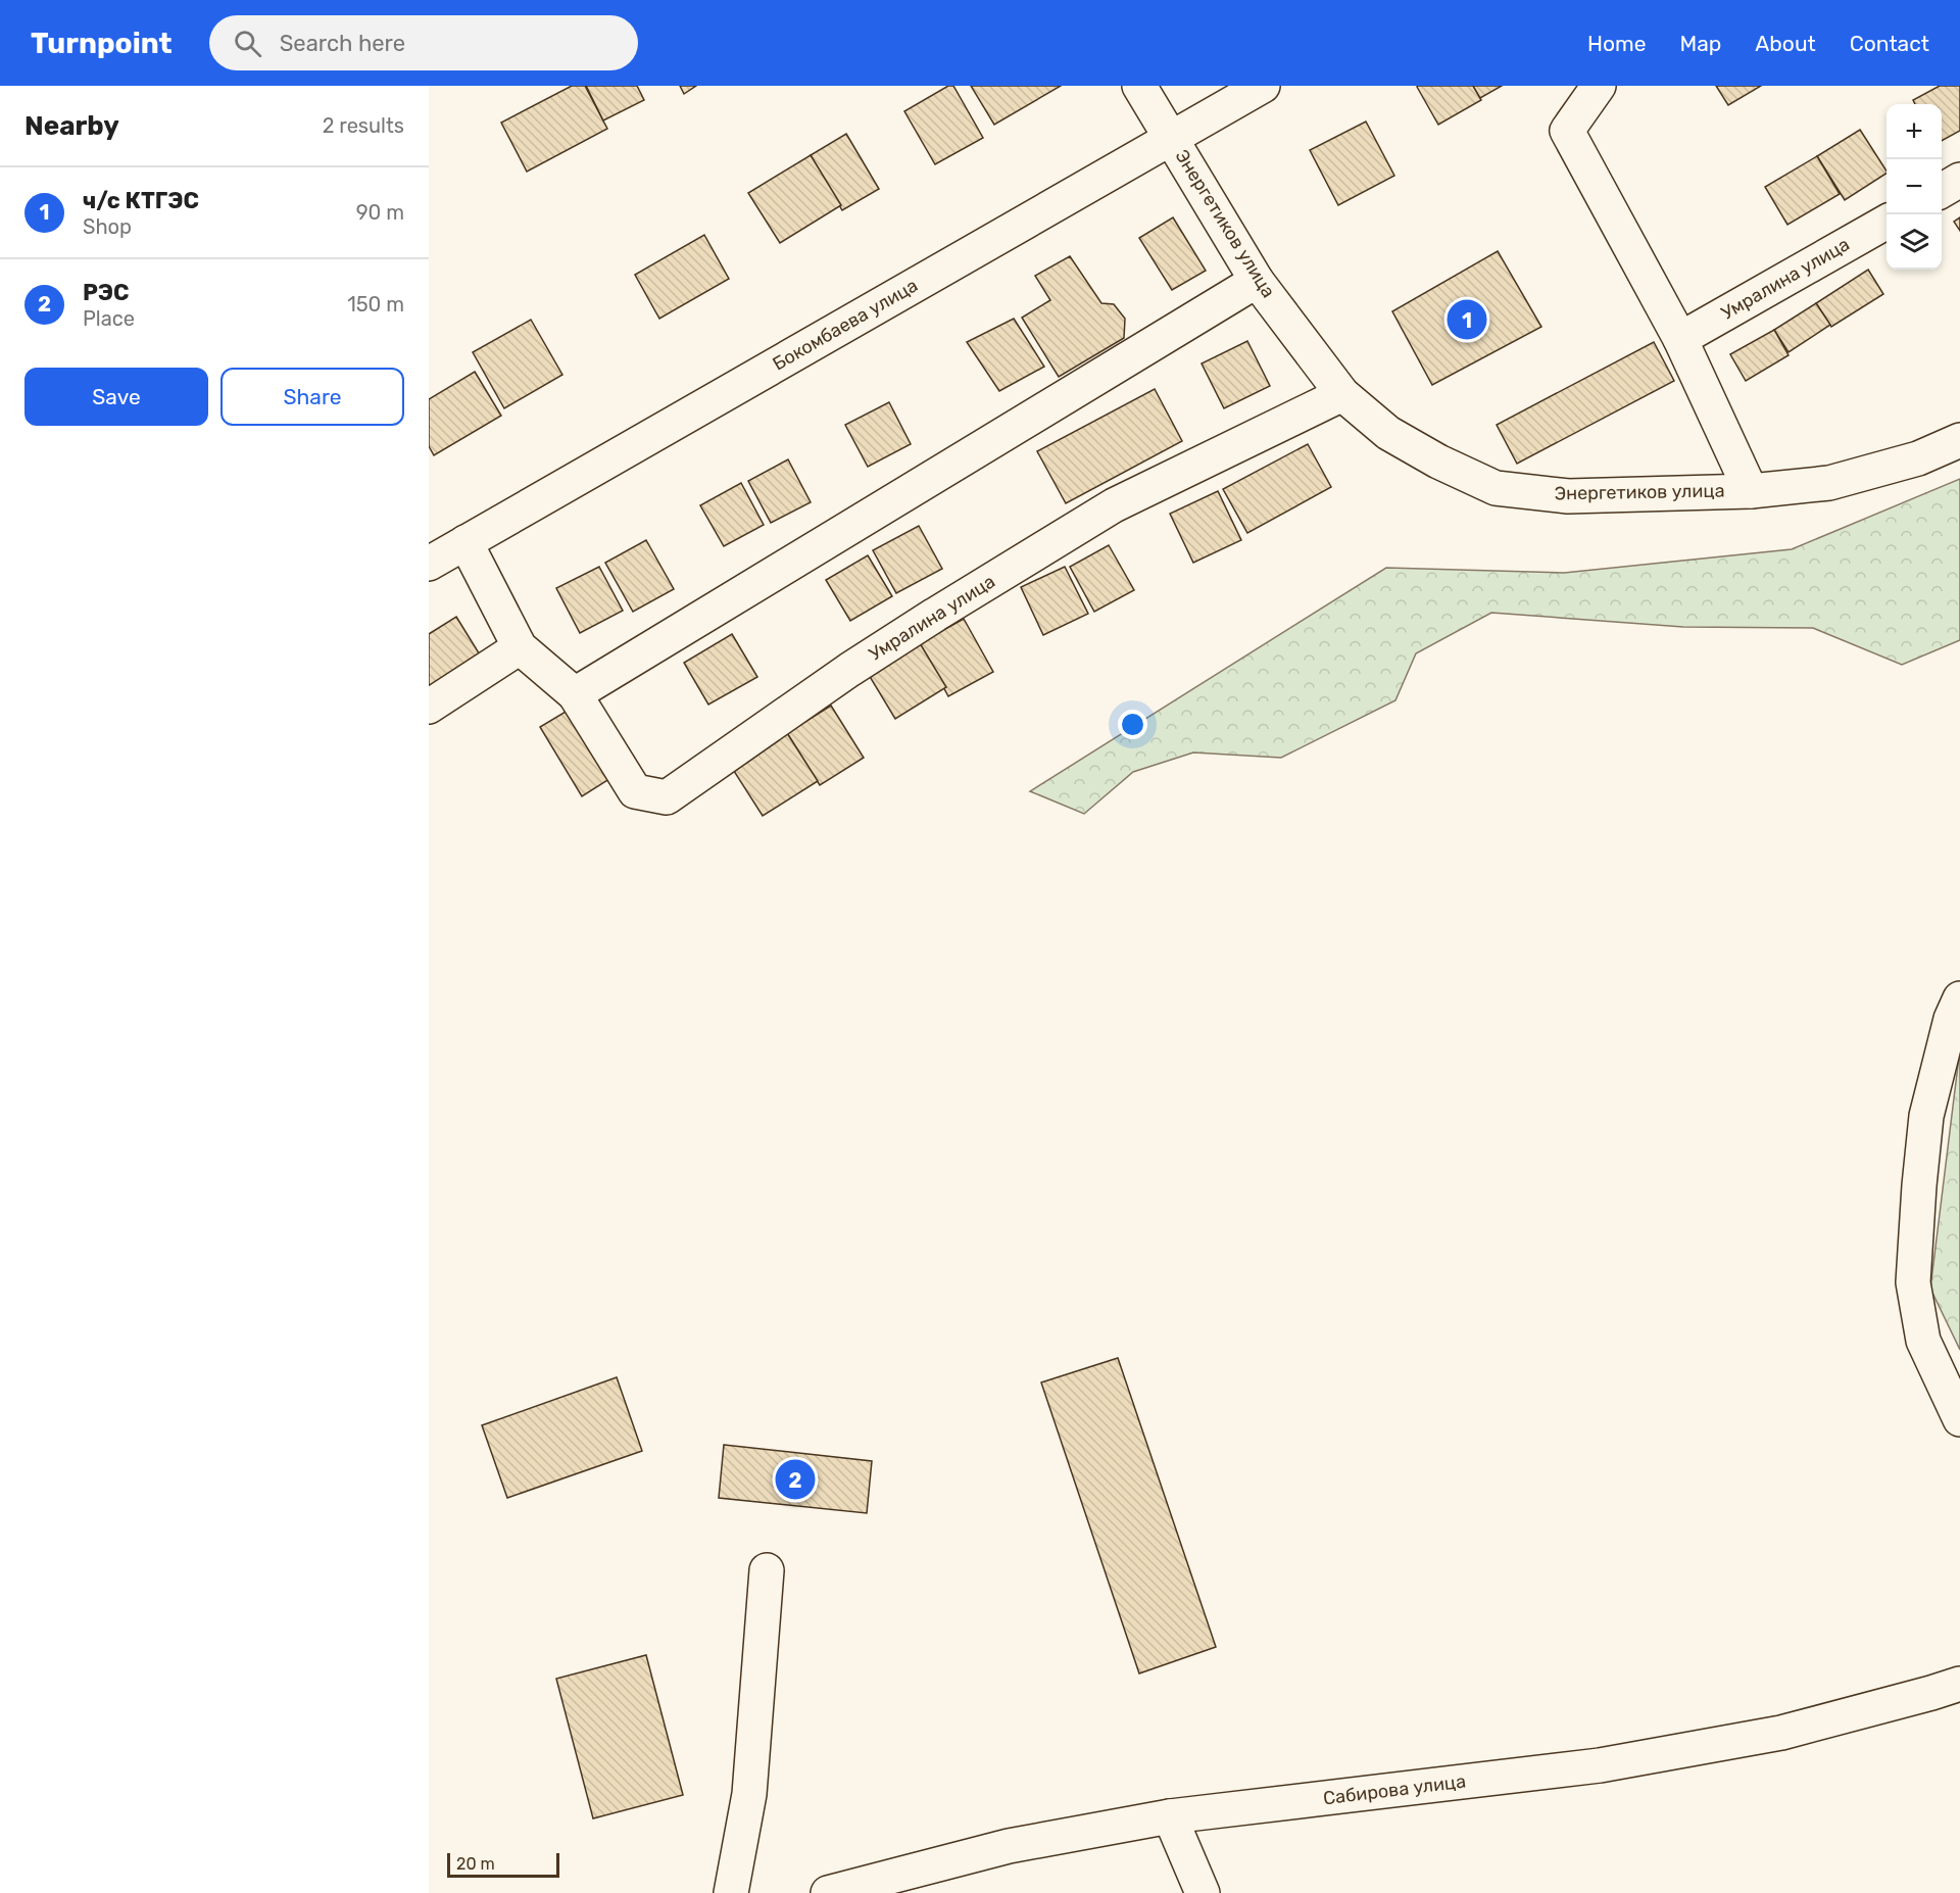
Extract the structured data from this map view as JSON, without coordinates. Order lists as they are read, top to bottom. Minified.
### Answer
{"streets":{"main road":["Энергетиков улица","Умралина улица","Бокомбаева улица","Сабирова улица"]},"crossings":[["Энергетиков улица","Умралина улица"],["Энергетиков улица","Бокомбаева улица"],["Умралина улица","Бокомбаева улица"]],"scale_bar":"20 m","page":{"header":"Turnpoint","search":"Search here","nav":["Home","Map","About","Contact"],"heading":["Nearby","2 results"],"map_buttons":["+","−"],"list":[{"mark":"1","name":"ч/с КТГЭС","note":"Shop","value":"90 m"},{"mark":"2","name":"РЭС","note":"Place","value":"150 m"}],"pins":["1","2"],"buttons":["Save","Share"],"scale":"20 m"}}
